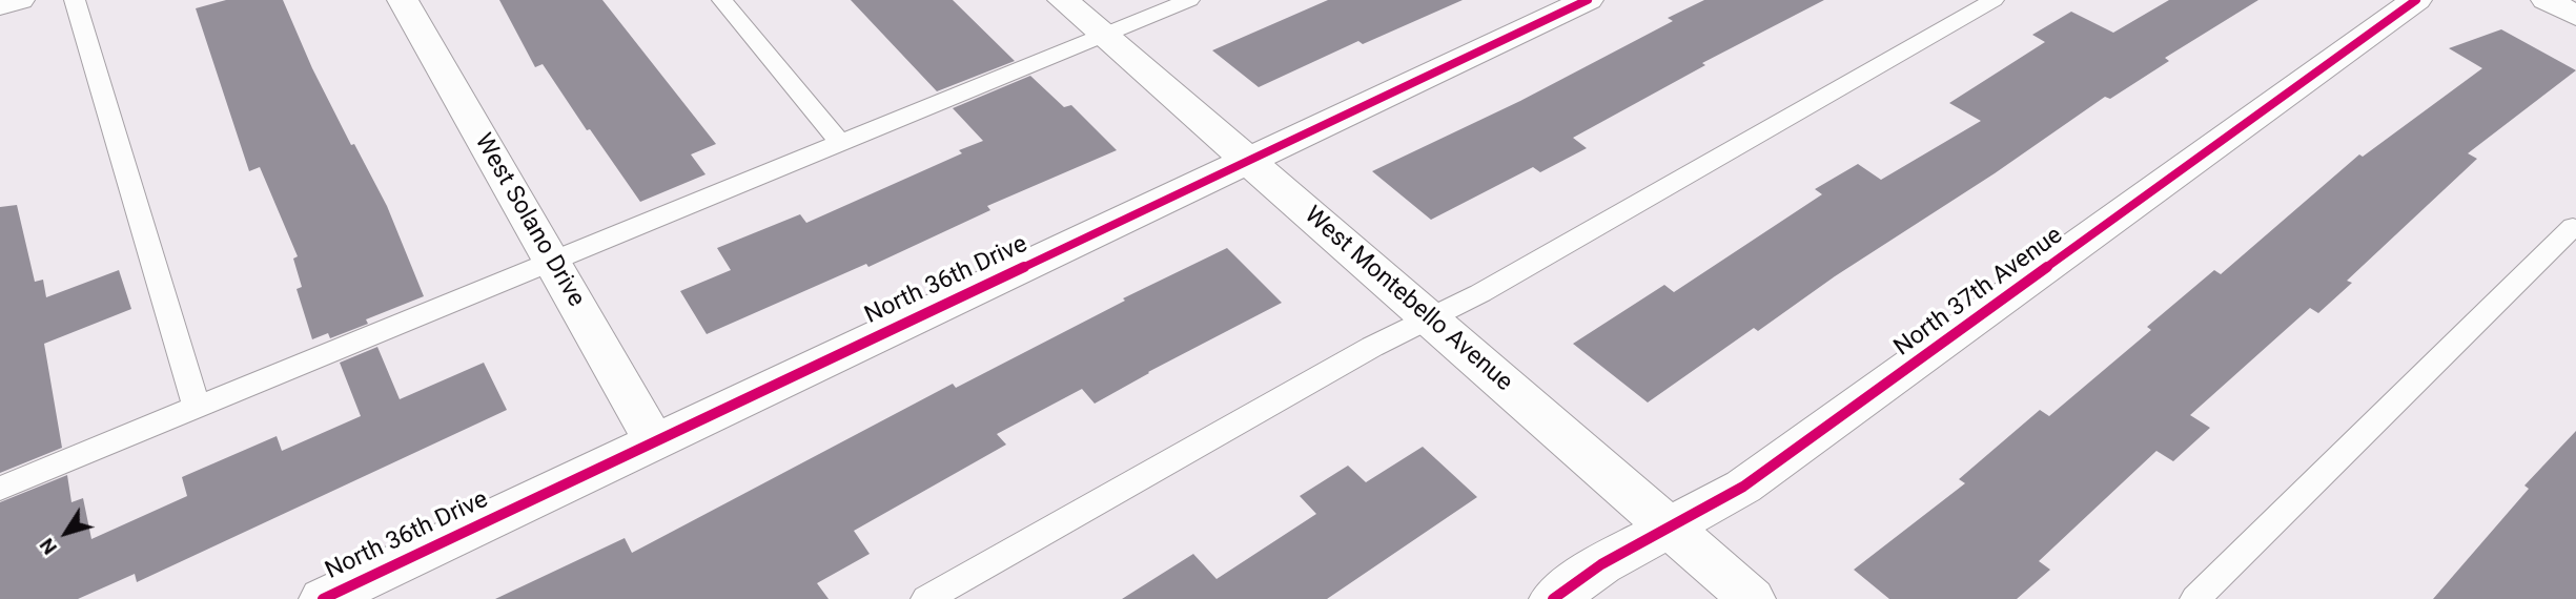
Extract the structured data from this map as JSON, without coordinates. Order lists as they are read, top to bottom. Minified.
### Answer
{"streets":{"street":["West Solano Drive","North 36th Drive","North 37th Avenue","West Montebello Avenue"]},"crossings":[["West Solano Drive","North 36th Drive"],["North 36th Drive","West Montebello Avenue"],["North 37th Avenue","West Montebello Avenue"]],"north":"bottom left"}
